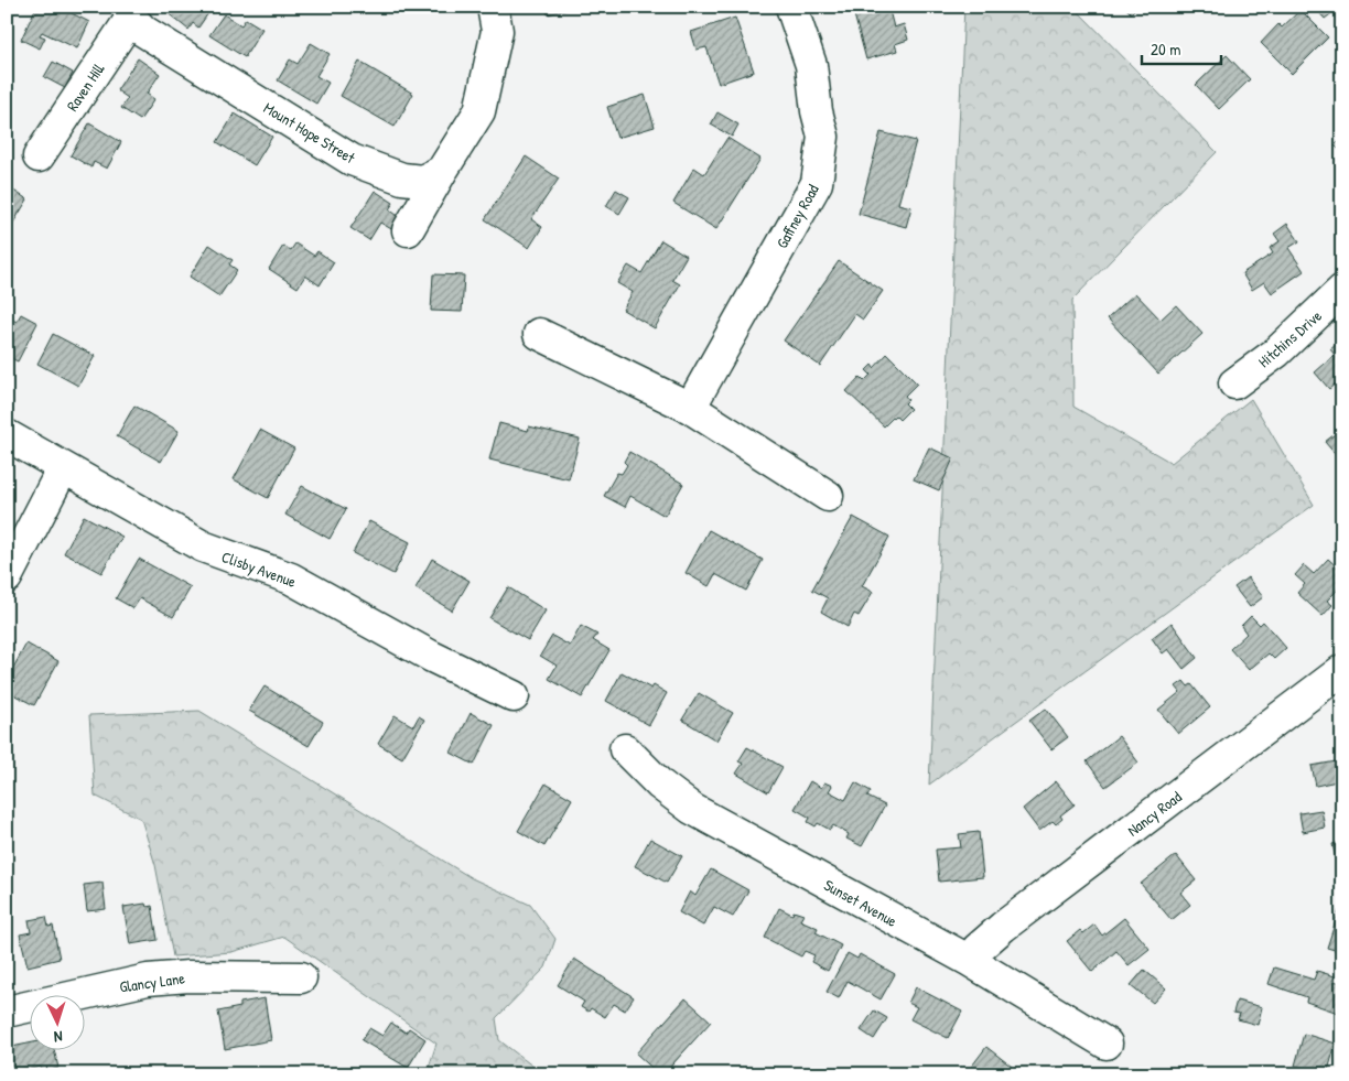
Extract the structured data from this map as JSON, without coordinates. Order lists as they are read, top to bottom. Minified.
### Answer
{"streets":{"street":["Raven Hill","Mount Hope Street","Gaffney Road","Hitchins Drive","Clisby Avenue","Nancy Road","Sunset Avenue","Glancy Lane"]},"crossings":[["Raven Hill","Mount Hope Street"],["Nancy Road","Sunset Avenue"]],"scale_bar":"20 m","north":"bottom"}
